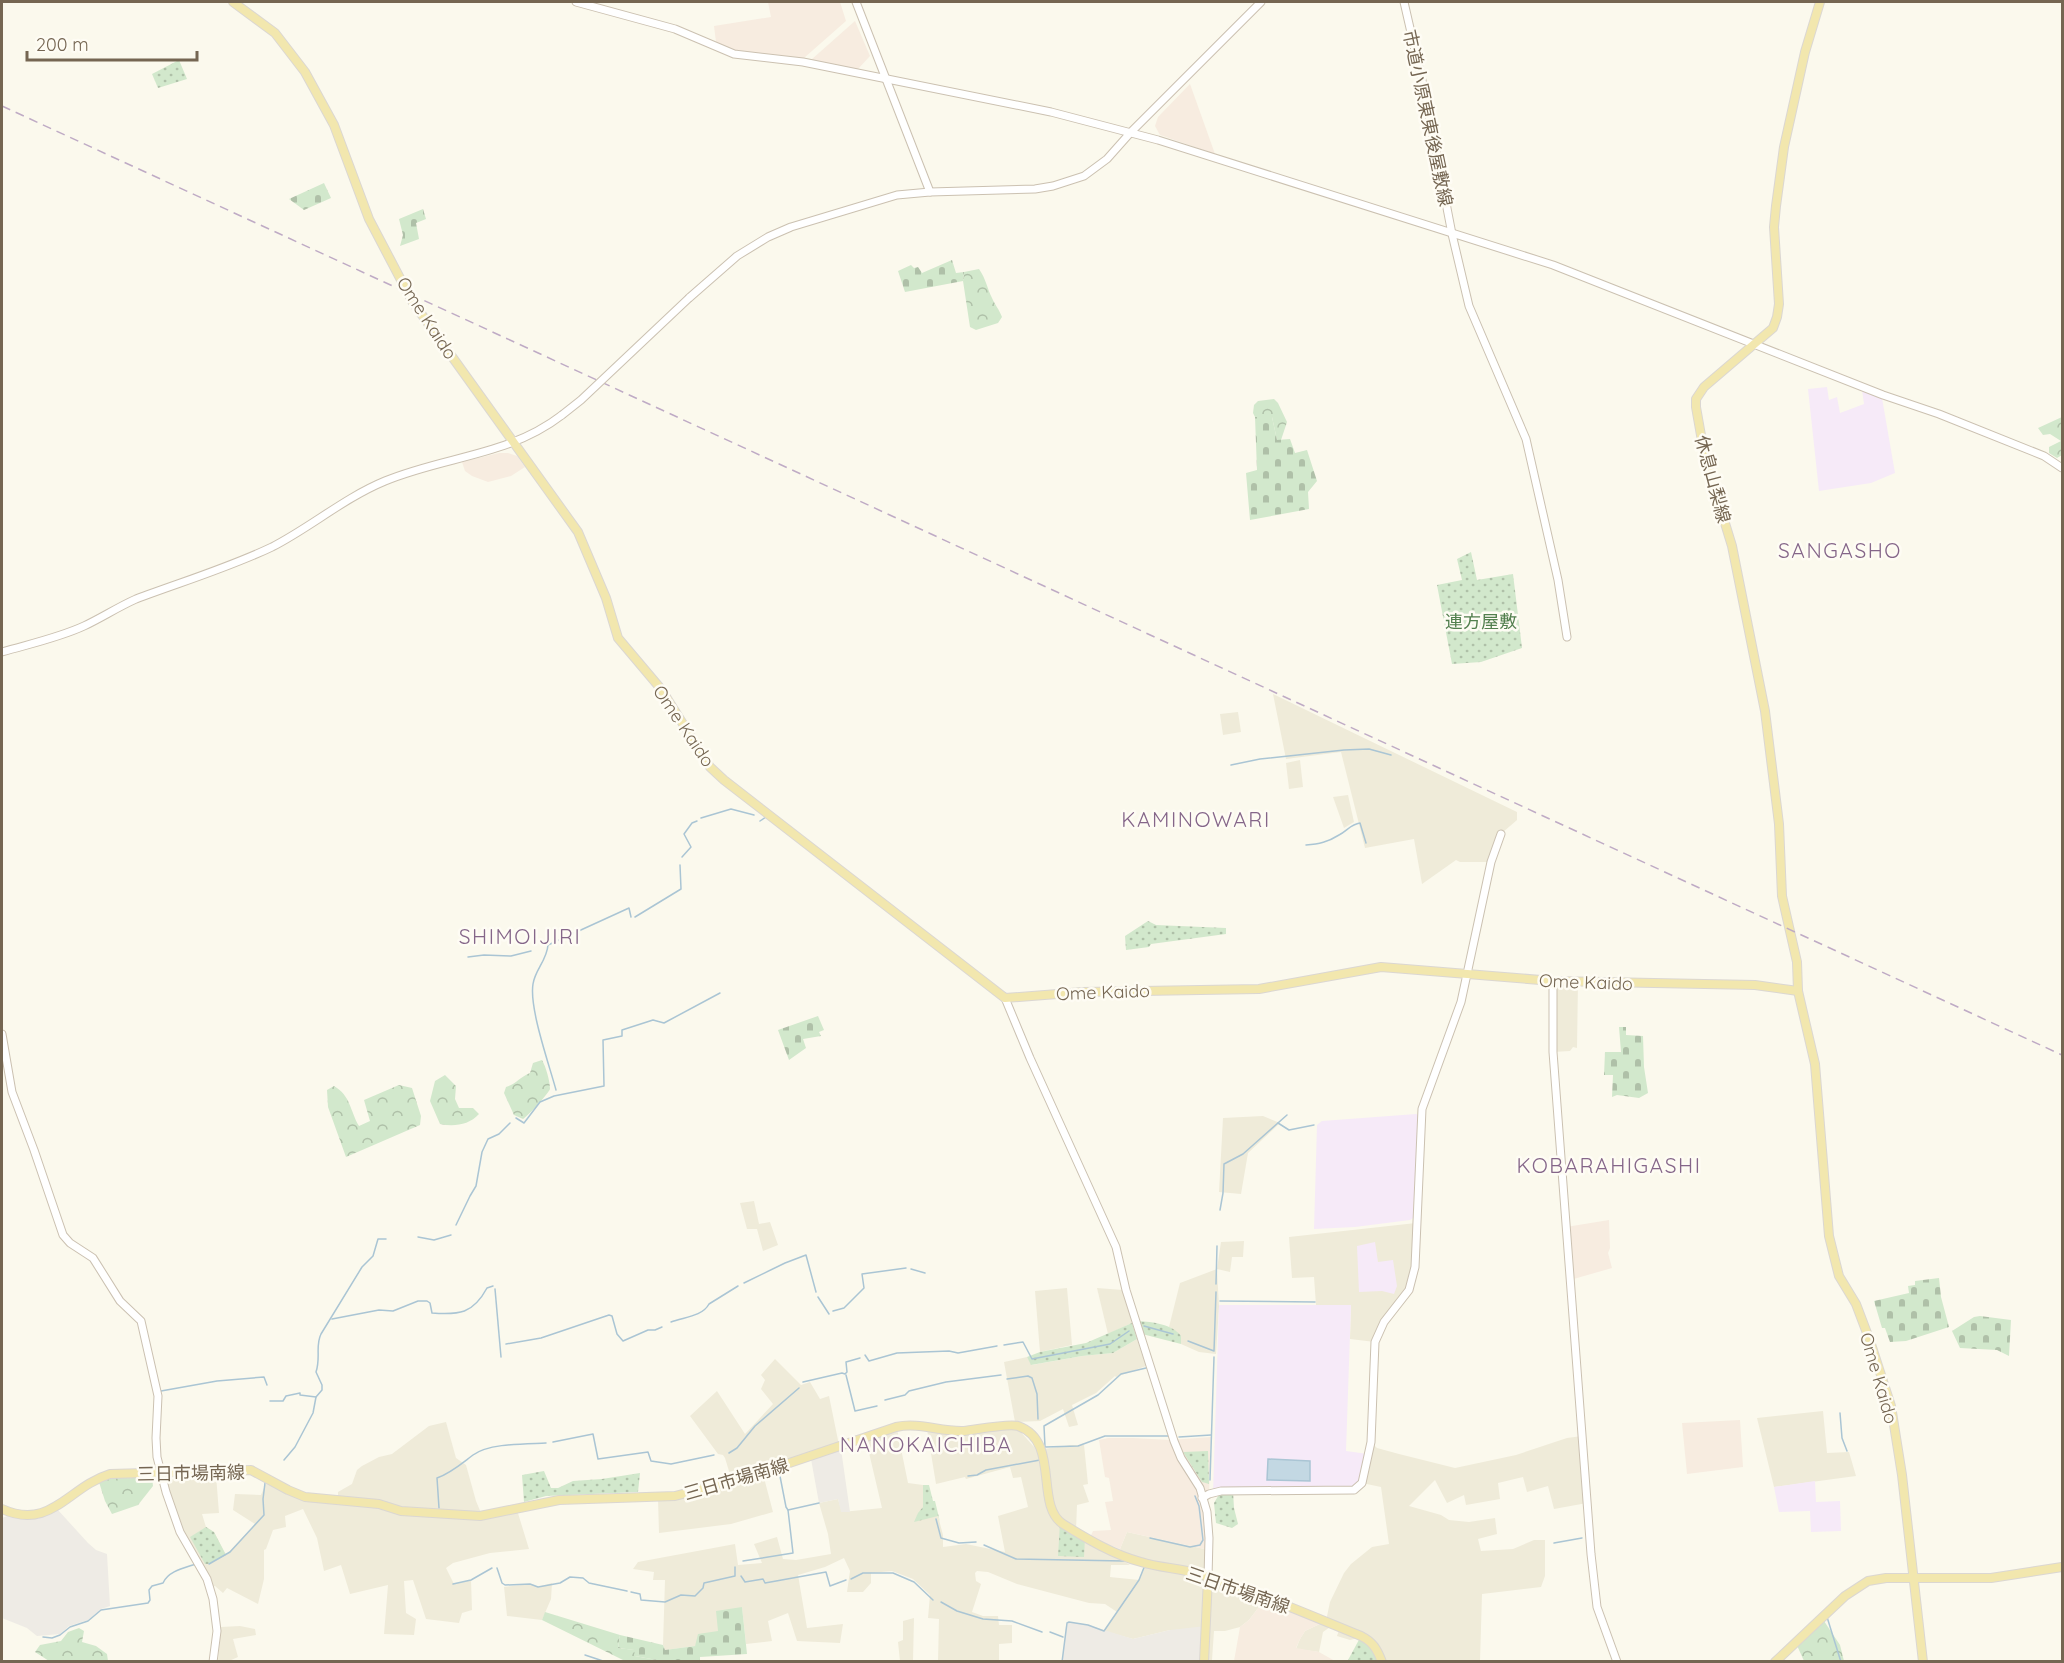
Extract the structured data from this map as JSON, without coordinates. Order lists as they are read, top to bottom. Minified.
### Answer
{"streets":{"main road":["Ome Kaido","休息山梨線","三日市場南線"],"street":["市道小原東東後屋敷線"]},"crossings":[["Ome Kaido","休息山梨線"]],"districts":["SANGASHO","KAMINOWARI","SHIMOIJIRI","KOBARAHIGASHI","NANOKAICHIBA"],"parks":["連方屋敷"],"scale_bar":"200 m"}
